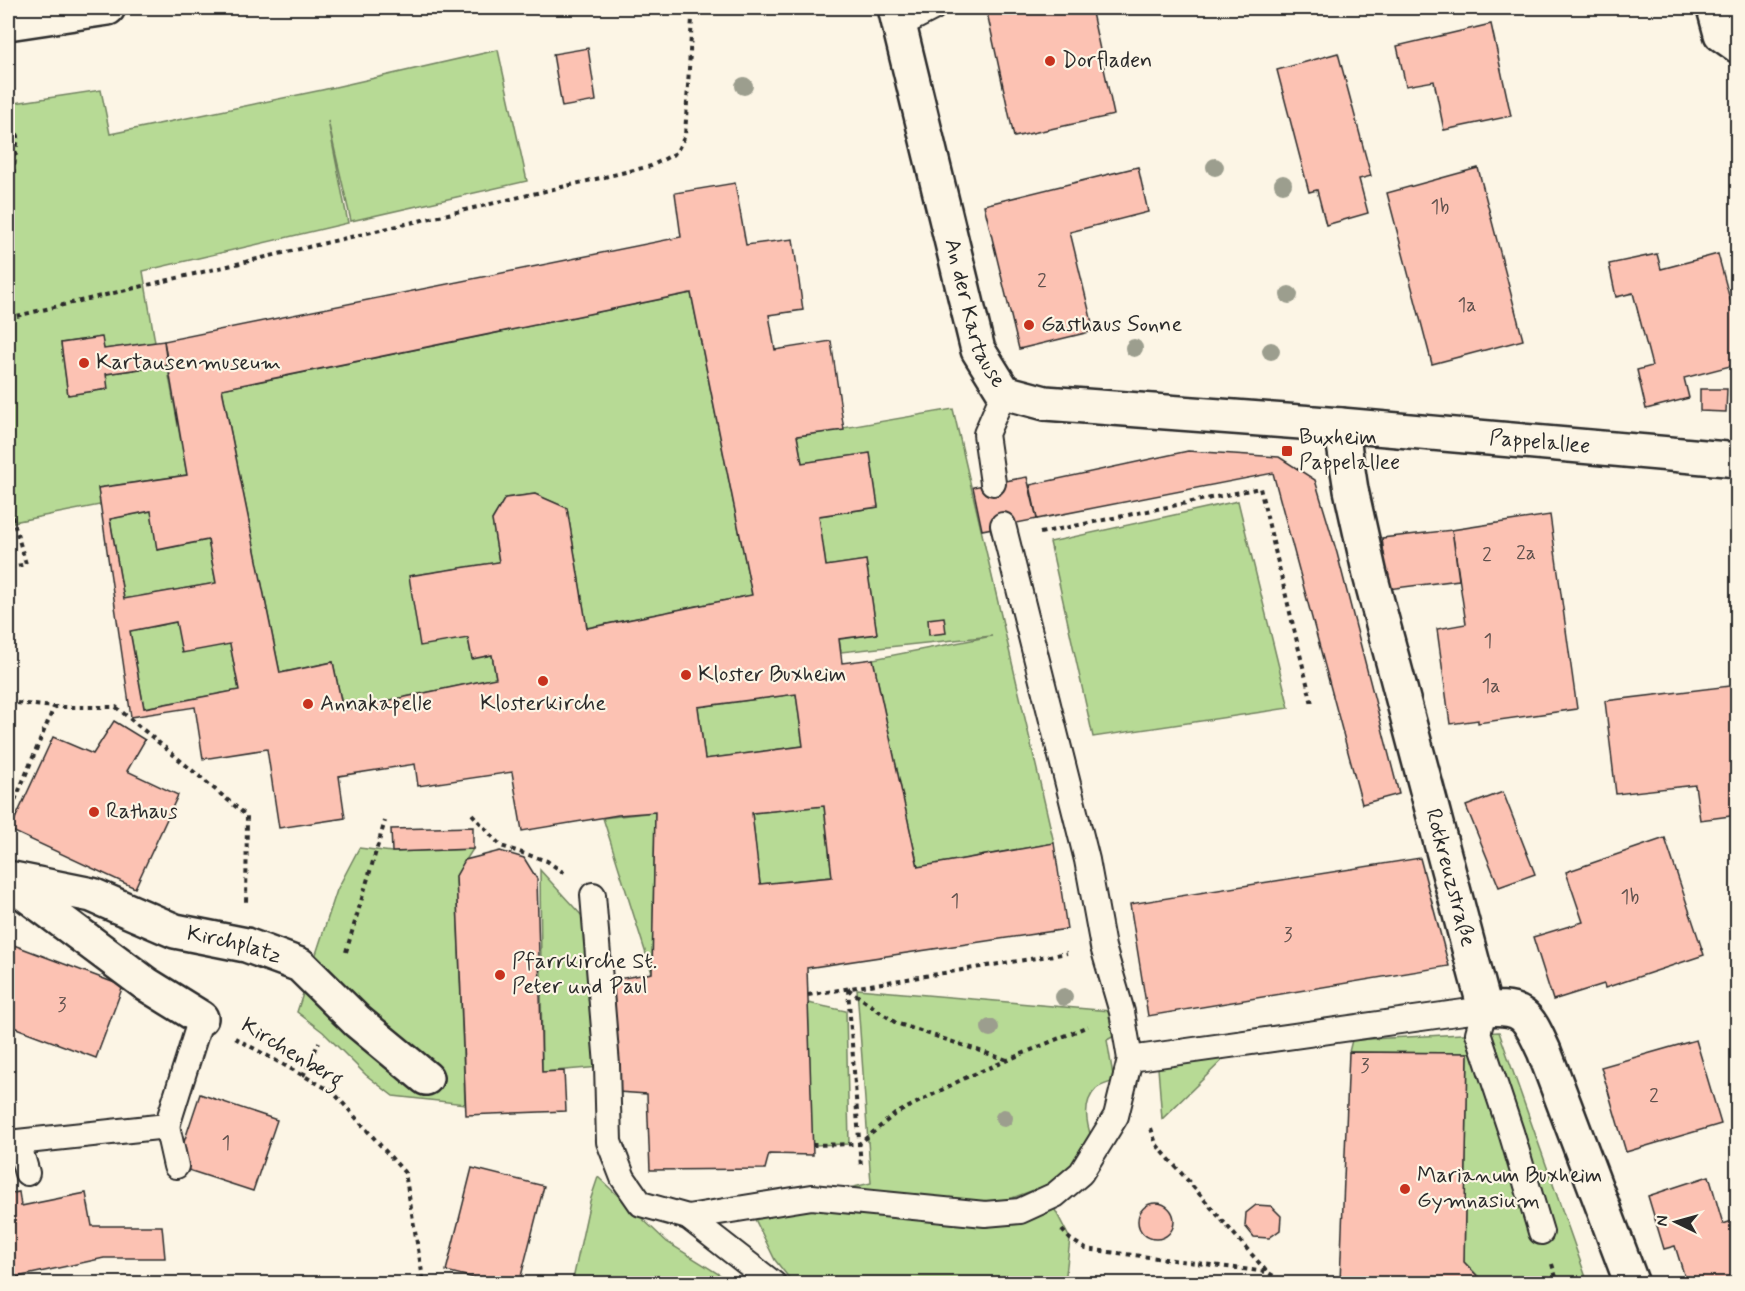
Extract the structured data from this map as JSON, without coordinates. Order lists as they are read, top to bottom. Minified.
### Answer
{"streets":{"street":["An der Kartause","Pappelallee","Rotkreuzstraße","Kirchplatz"],"path":["Kirchenberg"]},"crossings":[["An der Kartause","Pappelallee"],["An der Kartause","Rotkreuzstraße"],["Pappelallee","Rotkreuzstraße"],["Kirchplatz","Kirchenberg"]],"places":{"other":["Dorfladen","Gasthaus Sonne","Kartausenmuseum","Kloster Buxheim","Klosterkirche","Annakapelle","Rathaus","Pfarrkirche St. Peter und Paul","Marianum Buxheim Gymnasium"],"transit":["Buxheim Pappelallee"]},"house_numbers":["1b","2","1a","2a","2","1","1a","1b","1","3","3","3","2","1"],"north":"left"}
